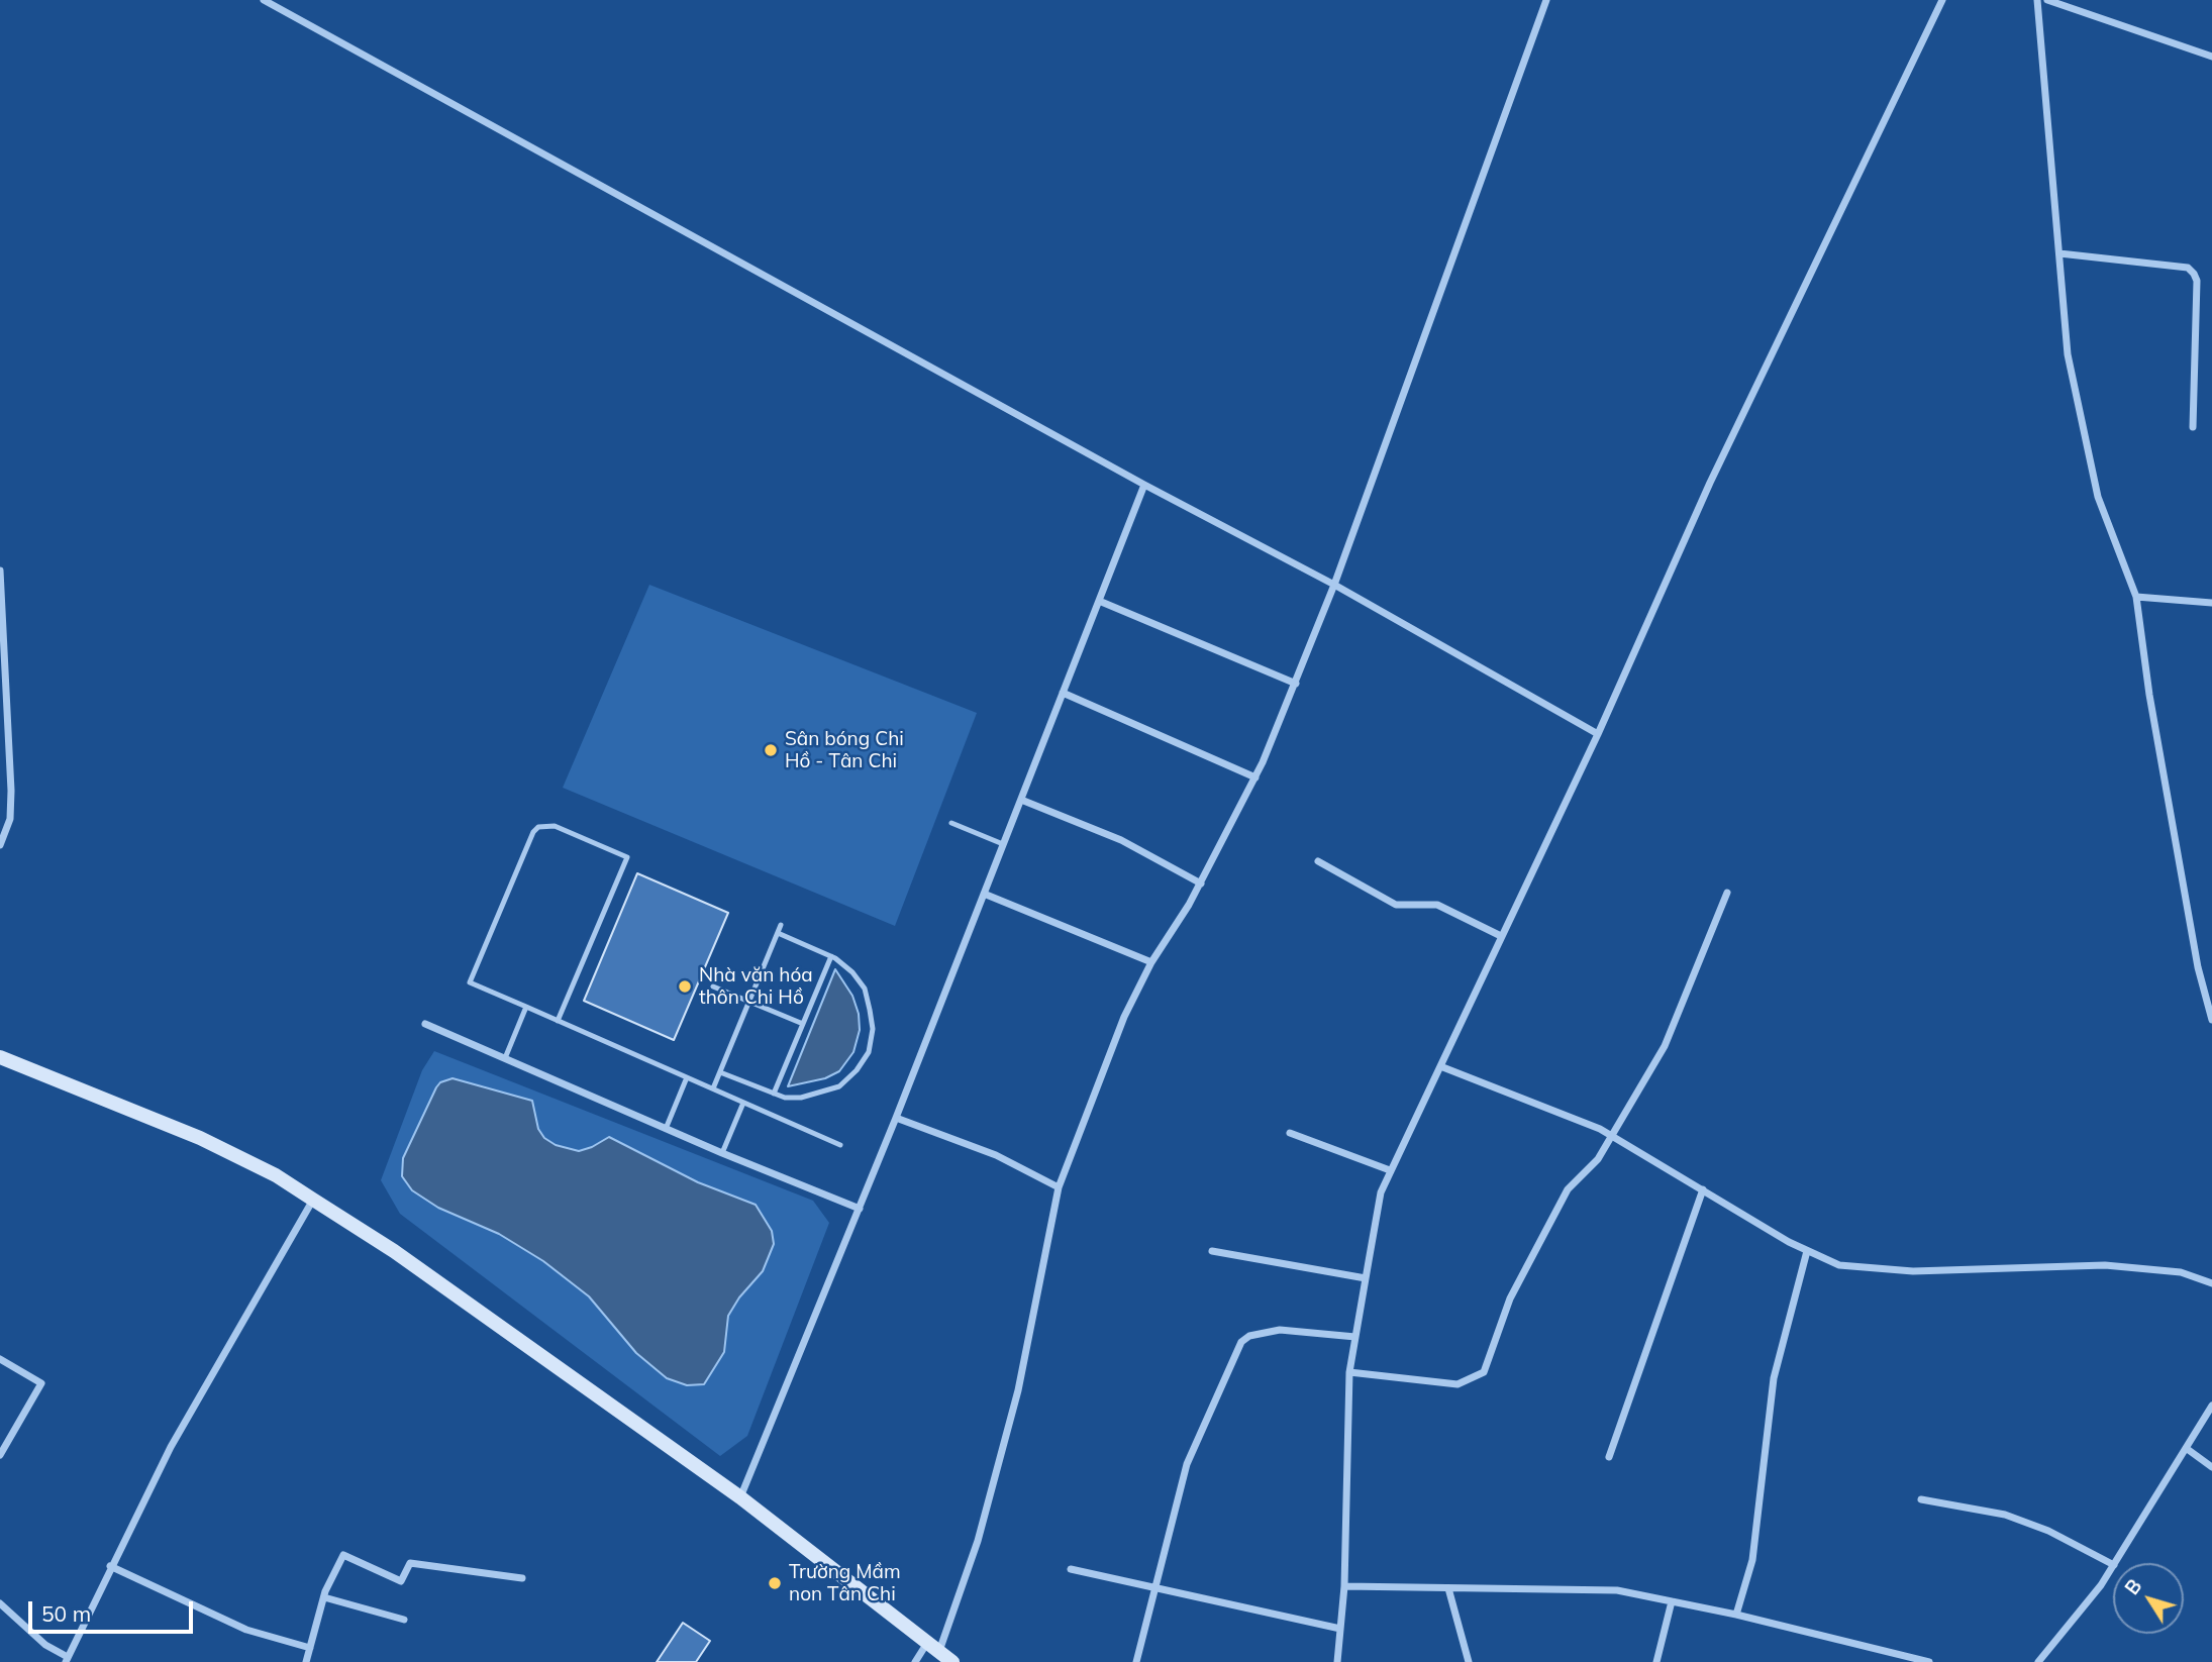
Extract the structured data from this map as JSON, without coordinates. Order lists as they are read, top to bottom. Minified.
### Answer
{"places":["Sân bóng Chi Hồ - Tân Chi","Nhà văn hóa thôn Chi Hồ","Trường Mầm non Tân Chi"],"scale_bar":"50 m","north":"top left"}
